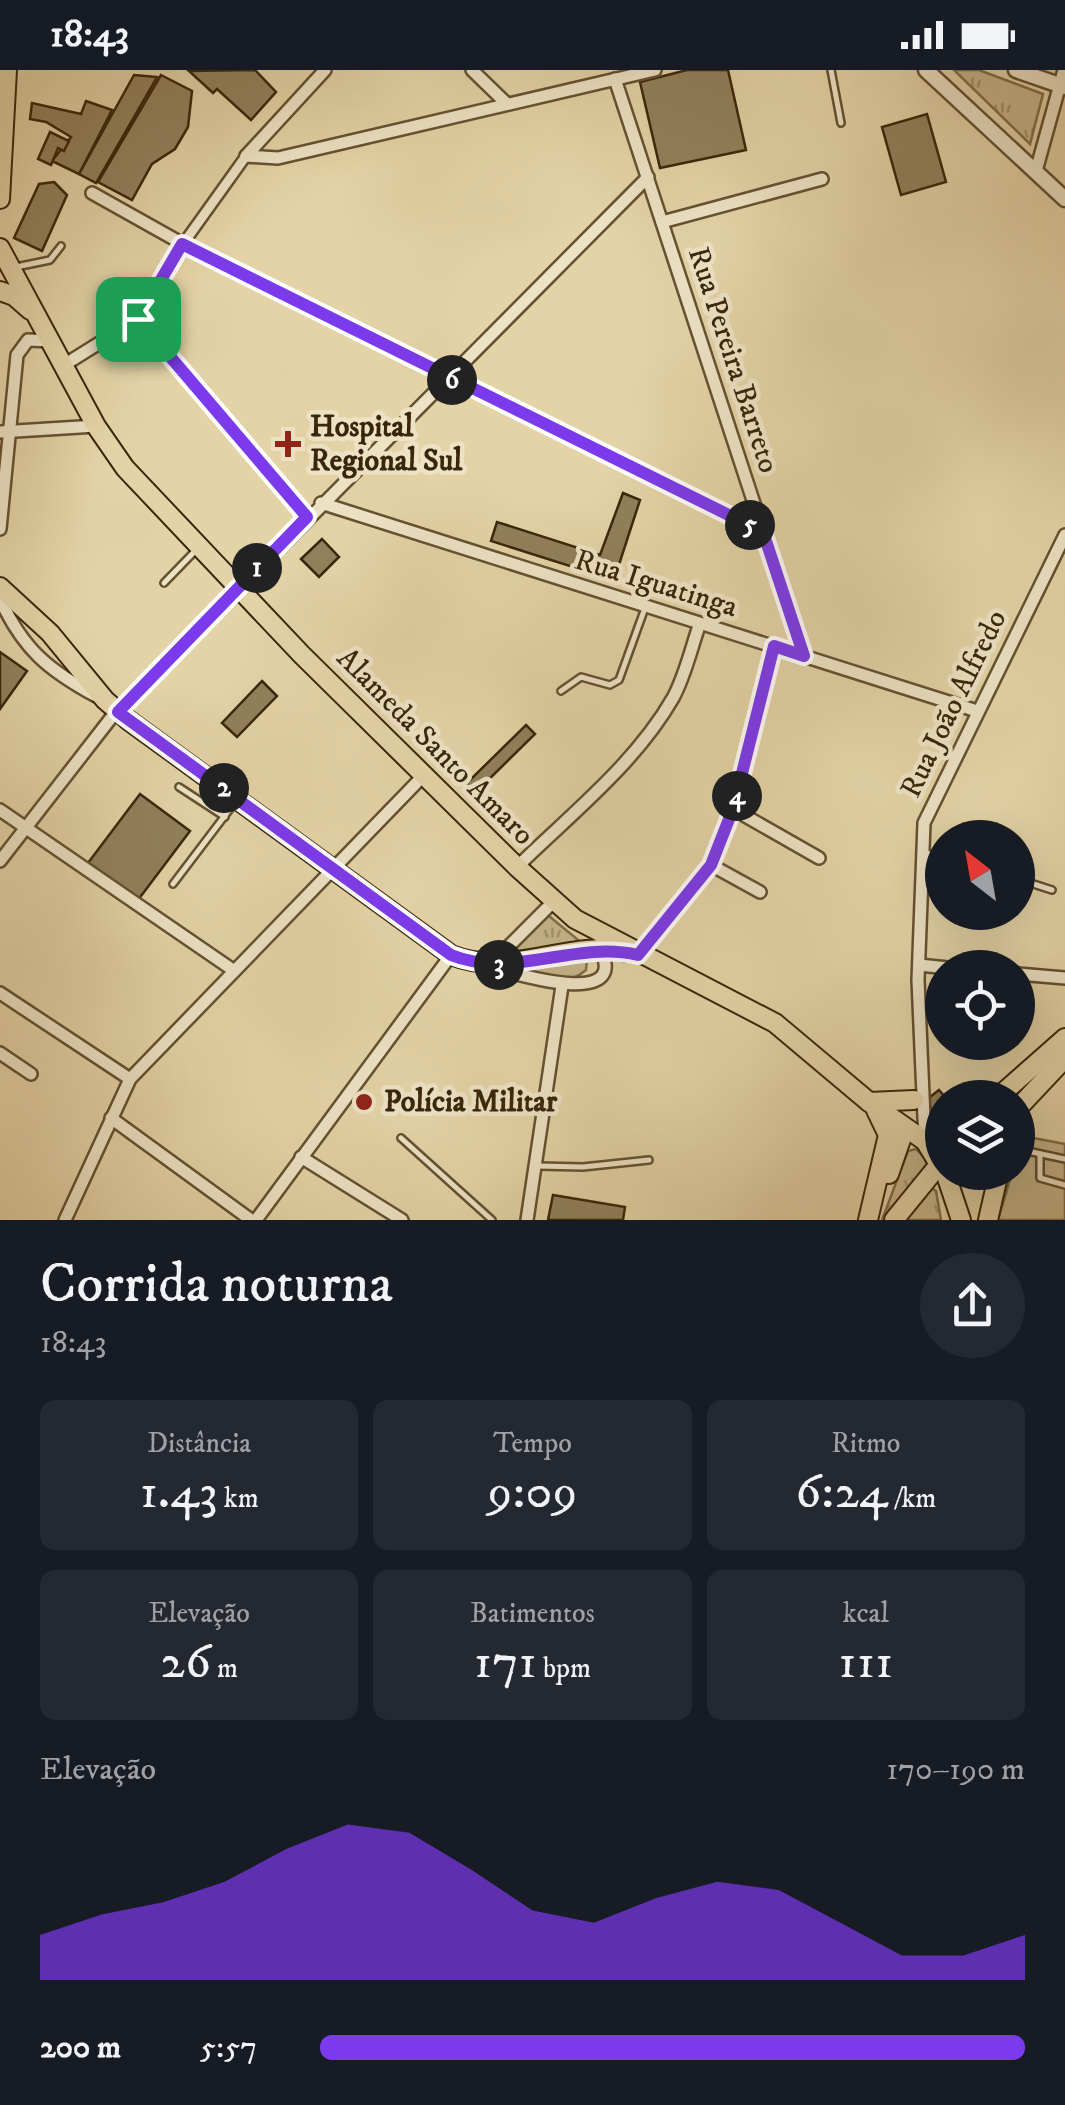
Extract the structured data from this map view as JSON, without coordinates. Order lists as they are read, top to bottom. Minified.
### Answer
{"streets":{"main road":["Alameda Santo Amaro"],"street":["Rua Pereira Barreto","Rua Iguatinga","Rua João Alfredo"]},"crossings":[["Rua Pereira Barreto","Rua Iguatinga"],["Rua Iguatinga","Rua João Alfredo"],["Rua João Alfredo","Alameda Santo Amaro"]],"places":{"health":["Hospital Regional Sul"],"other":["Polícia Militar"]},"north":"top left","page":{"status":"18:43","pins":["6","5","1","2","4","3"],"heading":["Corrida noturna","18:43"],"stats":[["Distância","1.43 km"],["Tempo","9:09"],["Ritmo","6:24 /km"],["Elevação","26 m"],["Batimentos","171 bpm"],["kcal","111"]],"chart":["Elevação","170–190 m"],"list":[{"name":"200 m","note":"5:57"}]}}
